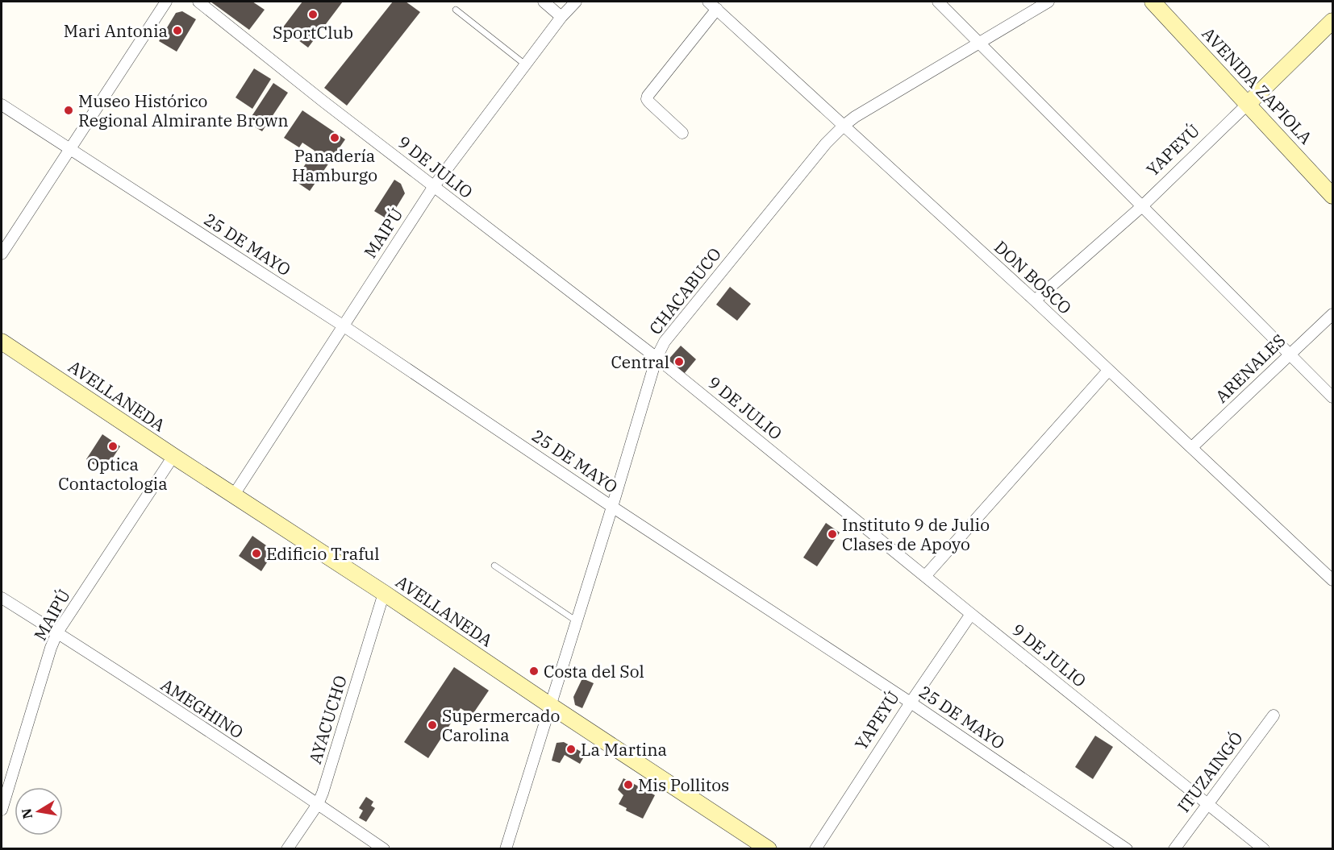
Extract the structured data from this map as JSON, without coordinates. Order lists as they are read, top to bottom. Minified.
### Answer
{"streets":{"street":["AVENIDA ZAPIOLA","YAPEYÚ","9 DE JULIO","MAIPÚ","25 DE MAYO","DON BOSCO","CHACABUCO","ARENALES","AVELLANEDA","AMEGHINO","AYACUCHO","ITUZAINGÓ"]},"crossings":[["AVENIDA ZAPIOLA","YAPEYÚ"],["YAPEYÚ","9 DE JULIO"],["YAPEYÚ","25 DE MAYO"],["YAPEYÚ","DON BOSCO"],["9 DE JULIO","MAIPÚ"],["9 DE JULIO","CHACABUCO"],["9 DE JULIO","ITUZAINGÓ"],["MAIPÚ","25 DE MAYO"],["MAIPÚ","AVELLANEDA"],["MAIPÚ","AMEGHINO"],["25 DE MAYO","CHACABUCO"],["DON BOSCO","CHACABUCO"],["DON BOSCO","ARENALES"],["CHACABUCO","AVELLANEDA"],["AVELLANEDA","AYACUCHO"],["AMEGHINO","AYACUCHO"]],"places":["SportClub","Mari Antonia","Museo Histórico Regional Almirante Brown","Panadería Hamburgo","Central","Optica Contactologia","Instituto 9 de Julio Clases de Apoyo","Edificio Traful","Costa del Sol","Supermercado Carolina","La Martina","Mis Pollitos"],"north":"left"}
